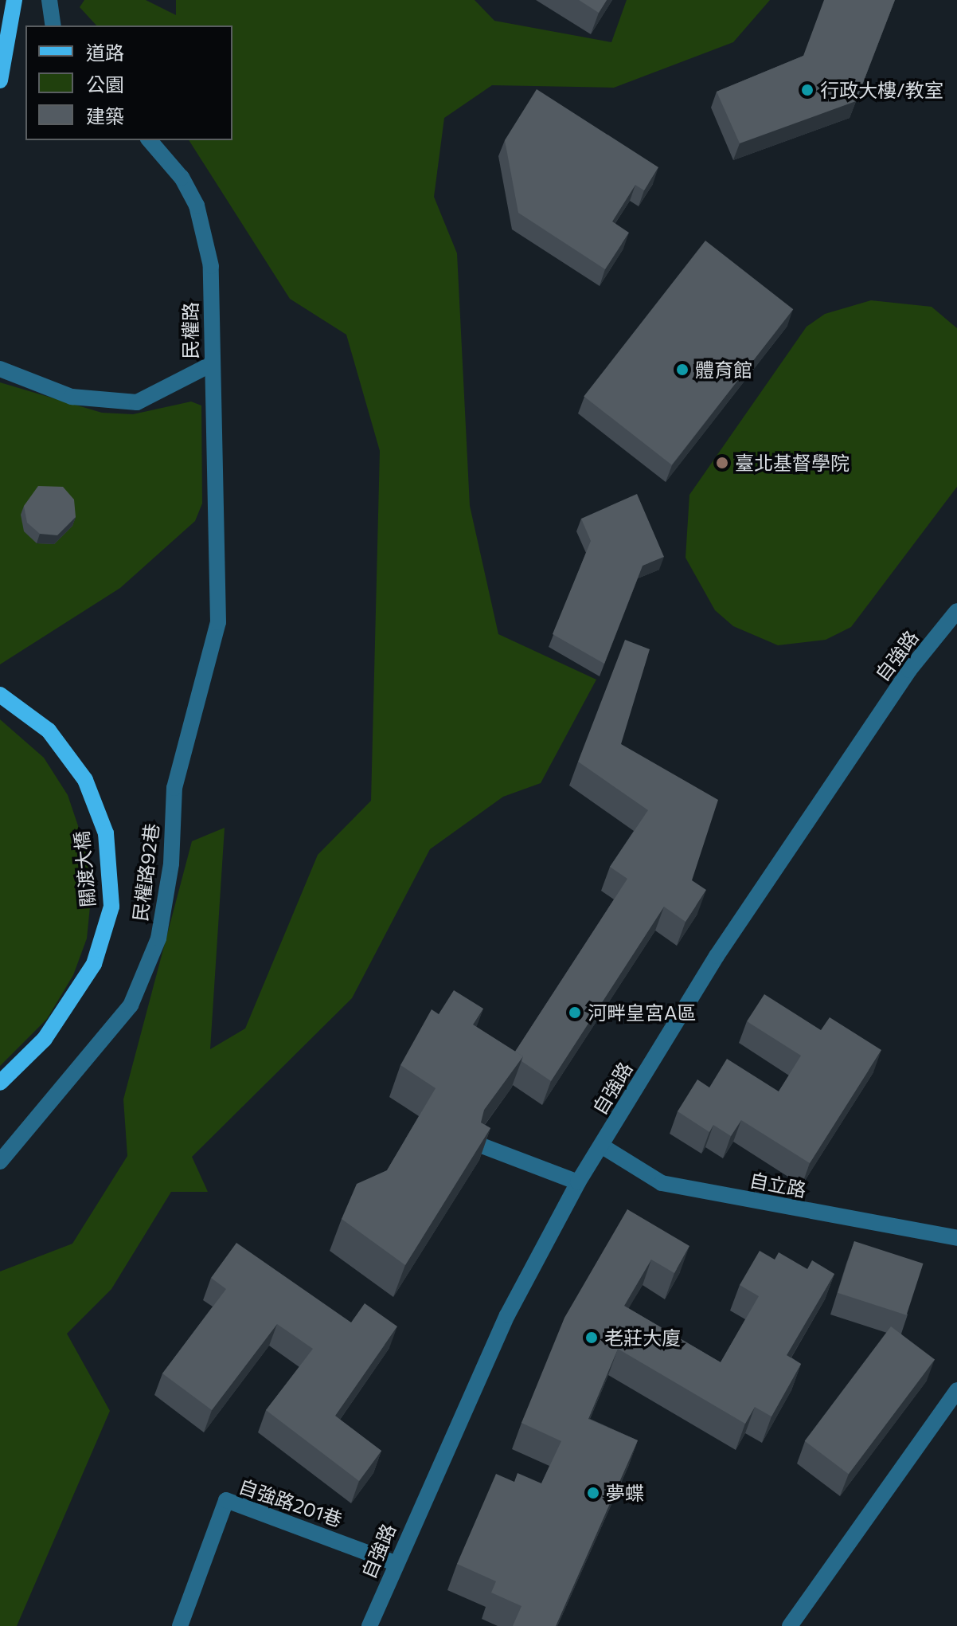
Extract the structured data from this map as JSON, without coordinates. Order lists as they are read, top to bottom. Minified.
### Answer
{"streets":{"main road":["關渡大橋"],"street":["民權路","自強路","民權路92巷","自立路","自強路201巷"]},"crossings":[["民權路","民權路92巷"],["自強路","自立路"],["自強路","自強路201巷"]],"places":["行政大樓/教室","體育館","臺北基督學院","河畔皇宮A區","老莊大廈","夢蝶"],"legend":["道路","公園","建築"]}
